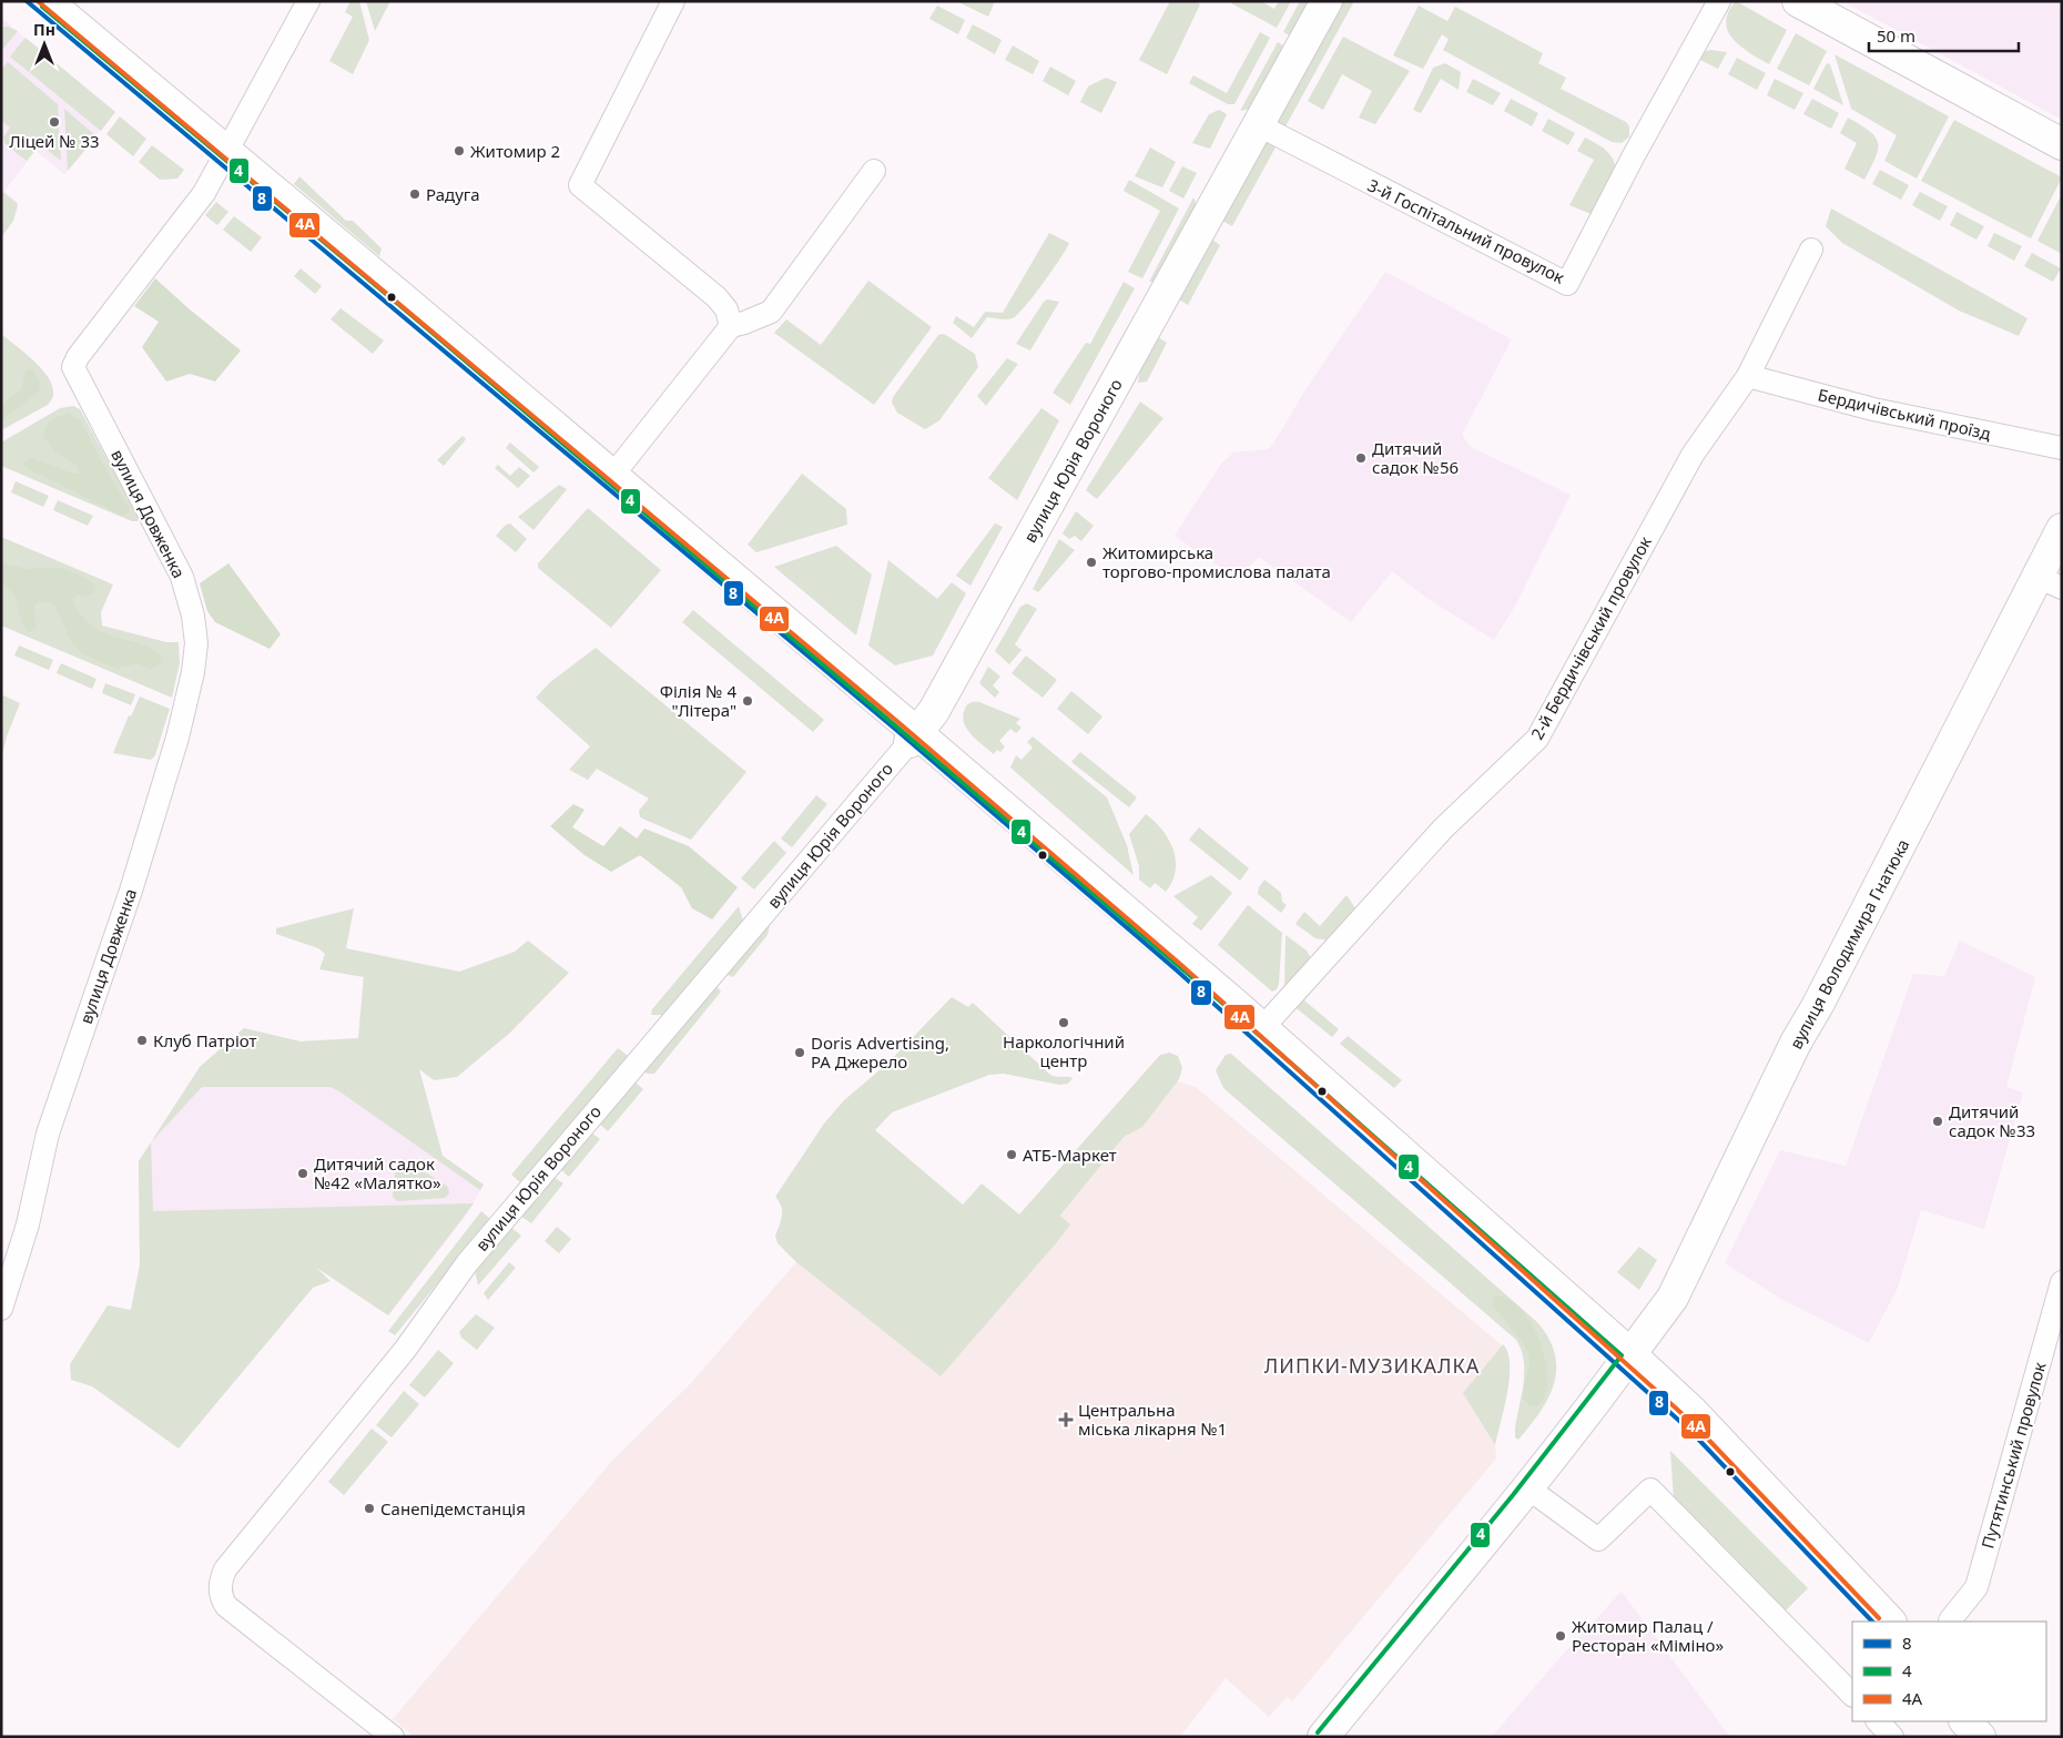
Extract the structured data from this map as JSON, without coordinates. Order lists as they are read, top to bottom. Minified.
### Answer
{"streets":{"main road":["вулиця Юрія Вороного","вулиця Володимира Гнатюка"],"street":["3-й Госпітальний провулок","Бердичівський проїзд","вулиця Довженка","2-й Бердичівський провулок","Путятинський провулок"]},"crossings":[["3-й Госпітальний провулок","вулиця Юрія Вороного"],["Бердичівський проїзд","2-й Бердичівський провулок"]],"districts":["ЛИПКИ-МУЗИКАЛКА"],"places":{"other":["Ліцей № 33","Житомир 2","Радуга","Дитячий садок №56","Житомирська торгово-промислова палата","Філія № 4 \"Літера\"","Наркологічний центр","Клуб Патріот","Doris Advertising, РА Джерело","Дитячий садок №33","АТБ-Маркет","Дитячий садок №42 «Малятко»","Санепідемстанція","Житомир Палац / Ресторан «Міміно»"],"health":["Центральна міська лікарня №1"]},"lines":["transit line 8","transit line 4А","transit line 4"],"legend":["8","4","4А"],"scale_bar":"50 m","north":"top"}
